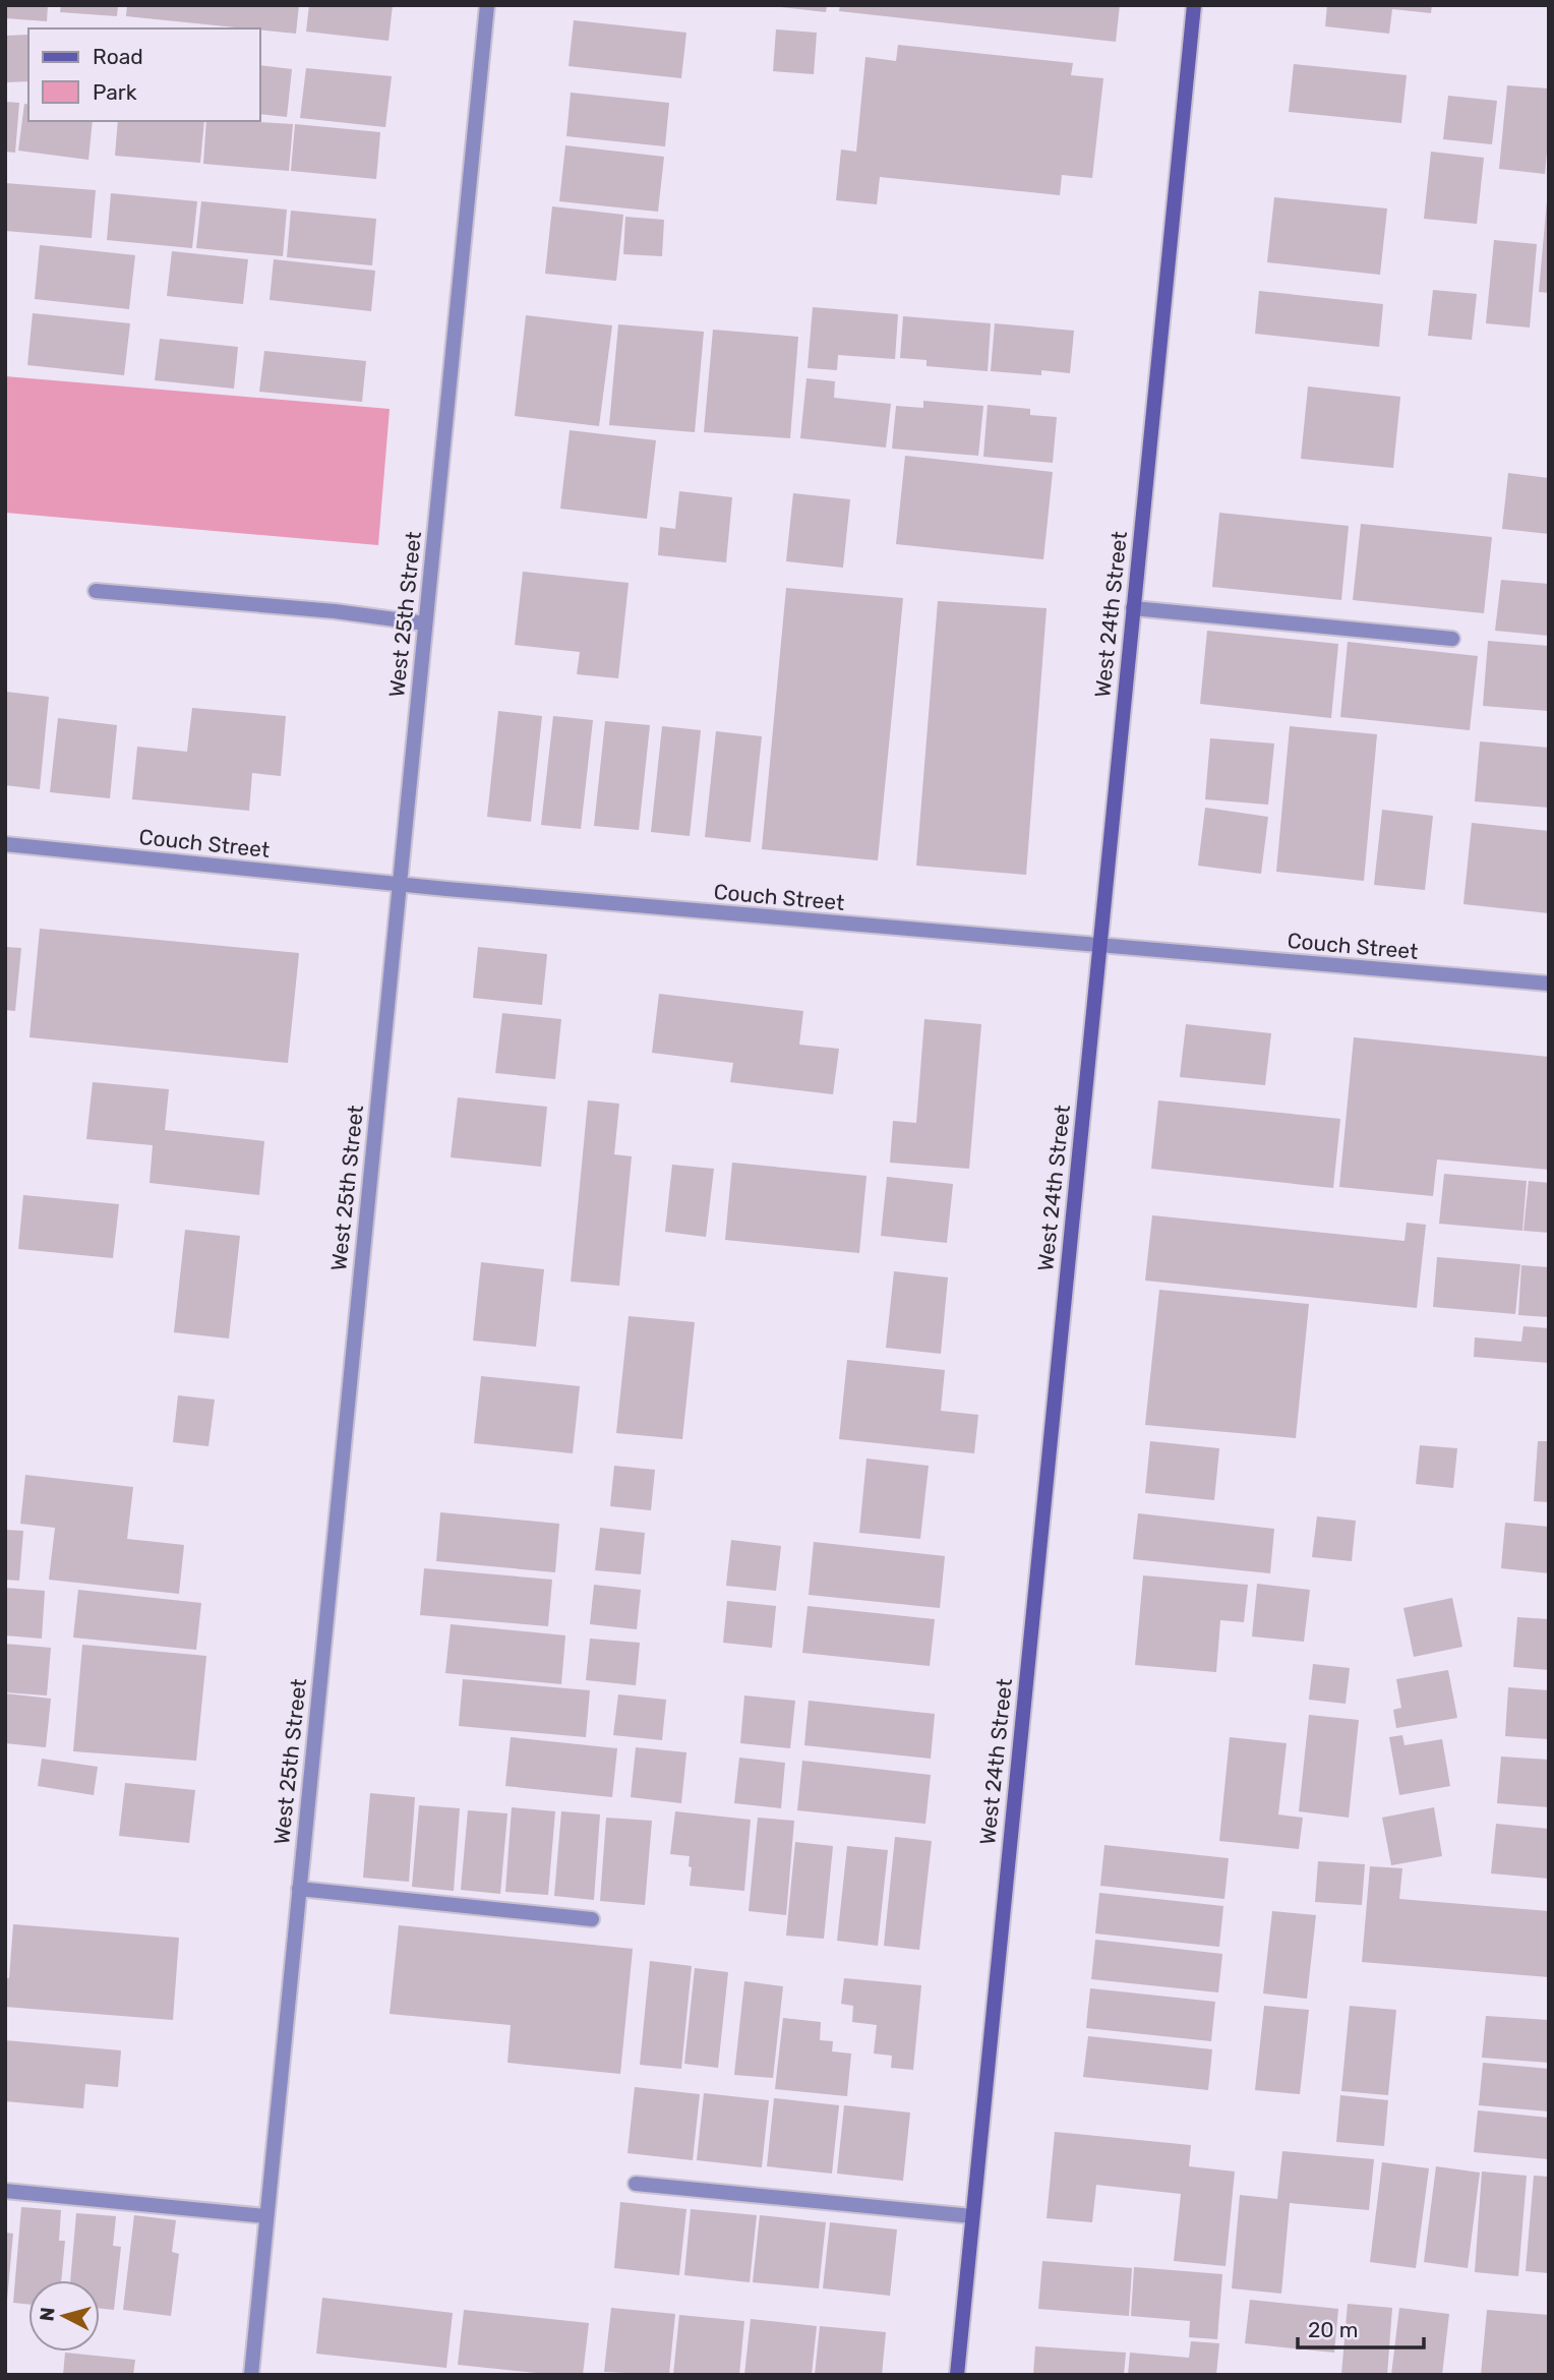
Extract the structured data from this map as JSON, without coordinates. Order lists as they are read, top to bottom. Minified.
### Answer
{"streets":{"street":["West 25th Street","West 24th Street","Couch Street"]},"crossings":[["West 25th Street","Couch Street"],["West 24th Street","Couch Street"]],"legend":["Road","Park"],"scale_bar":"20 m","north":"left"}
